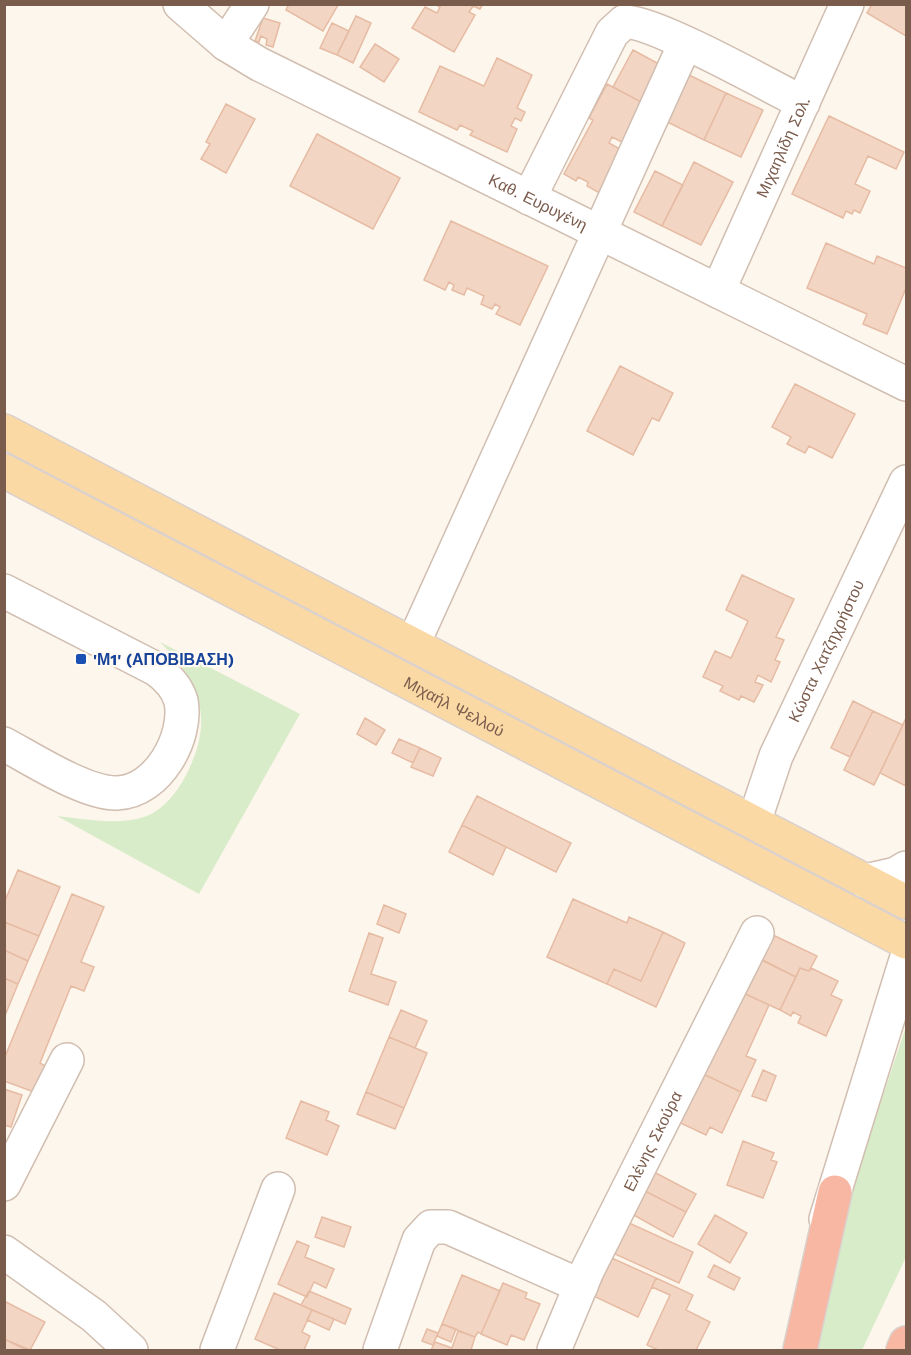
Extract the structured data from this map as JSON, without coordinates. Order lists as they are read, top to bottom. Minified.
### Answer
{"streets":{"main road":["Μιχαήλ Ψελλού"],"street":["Μιχαηλίδη Σολ.","Καθ. Ευρυγένη","Κώστα Χατζηχρήστου","Ελένης Σκούρα"]},"crossings":[["Μιχαηλίδη Σολ.","Καθ. Ευρυγένη"]],"places":{"transit":["'Μ1' (ΑΠΟΒΙΒΑΣΗ)"]}}
